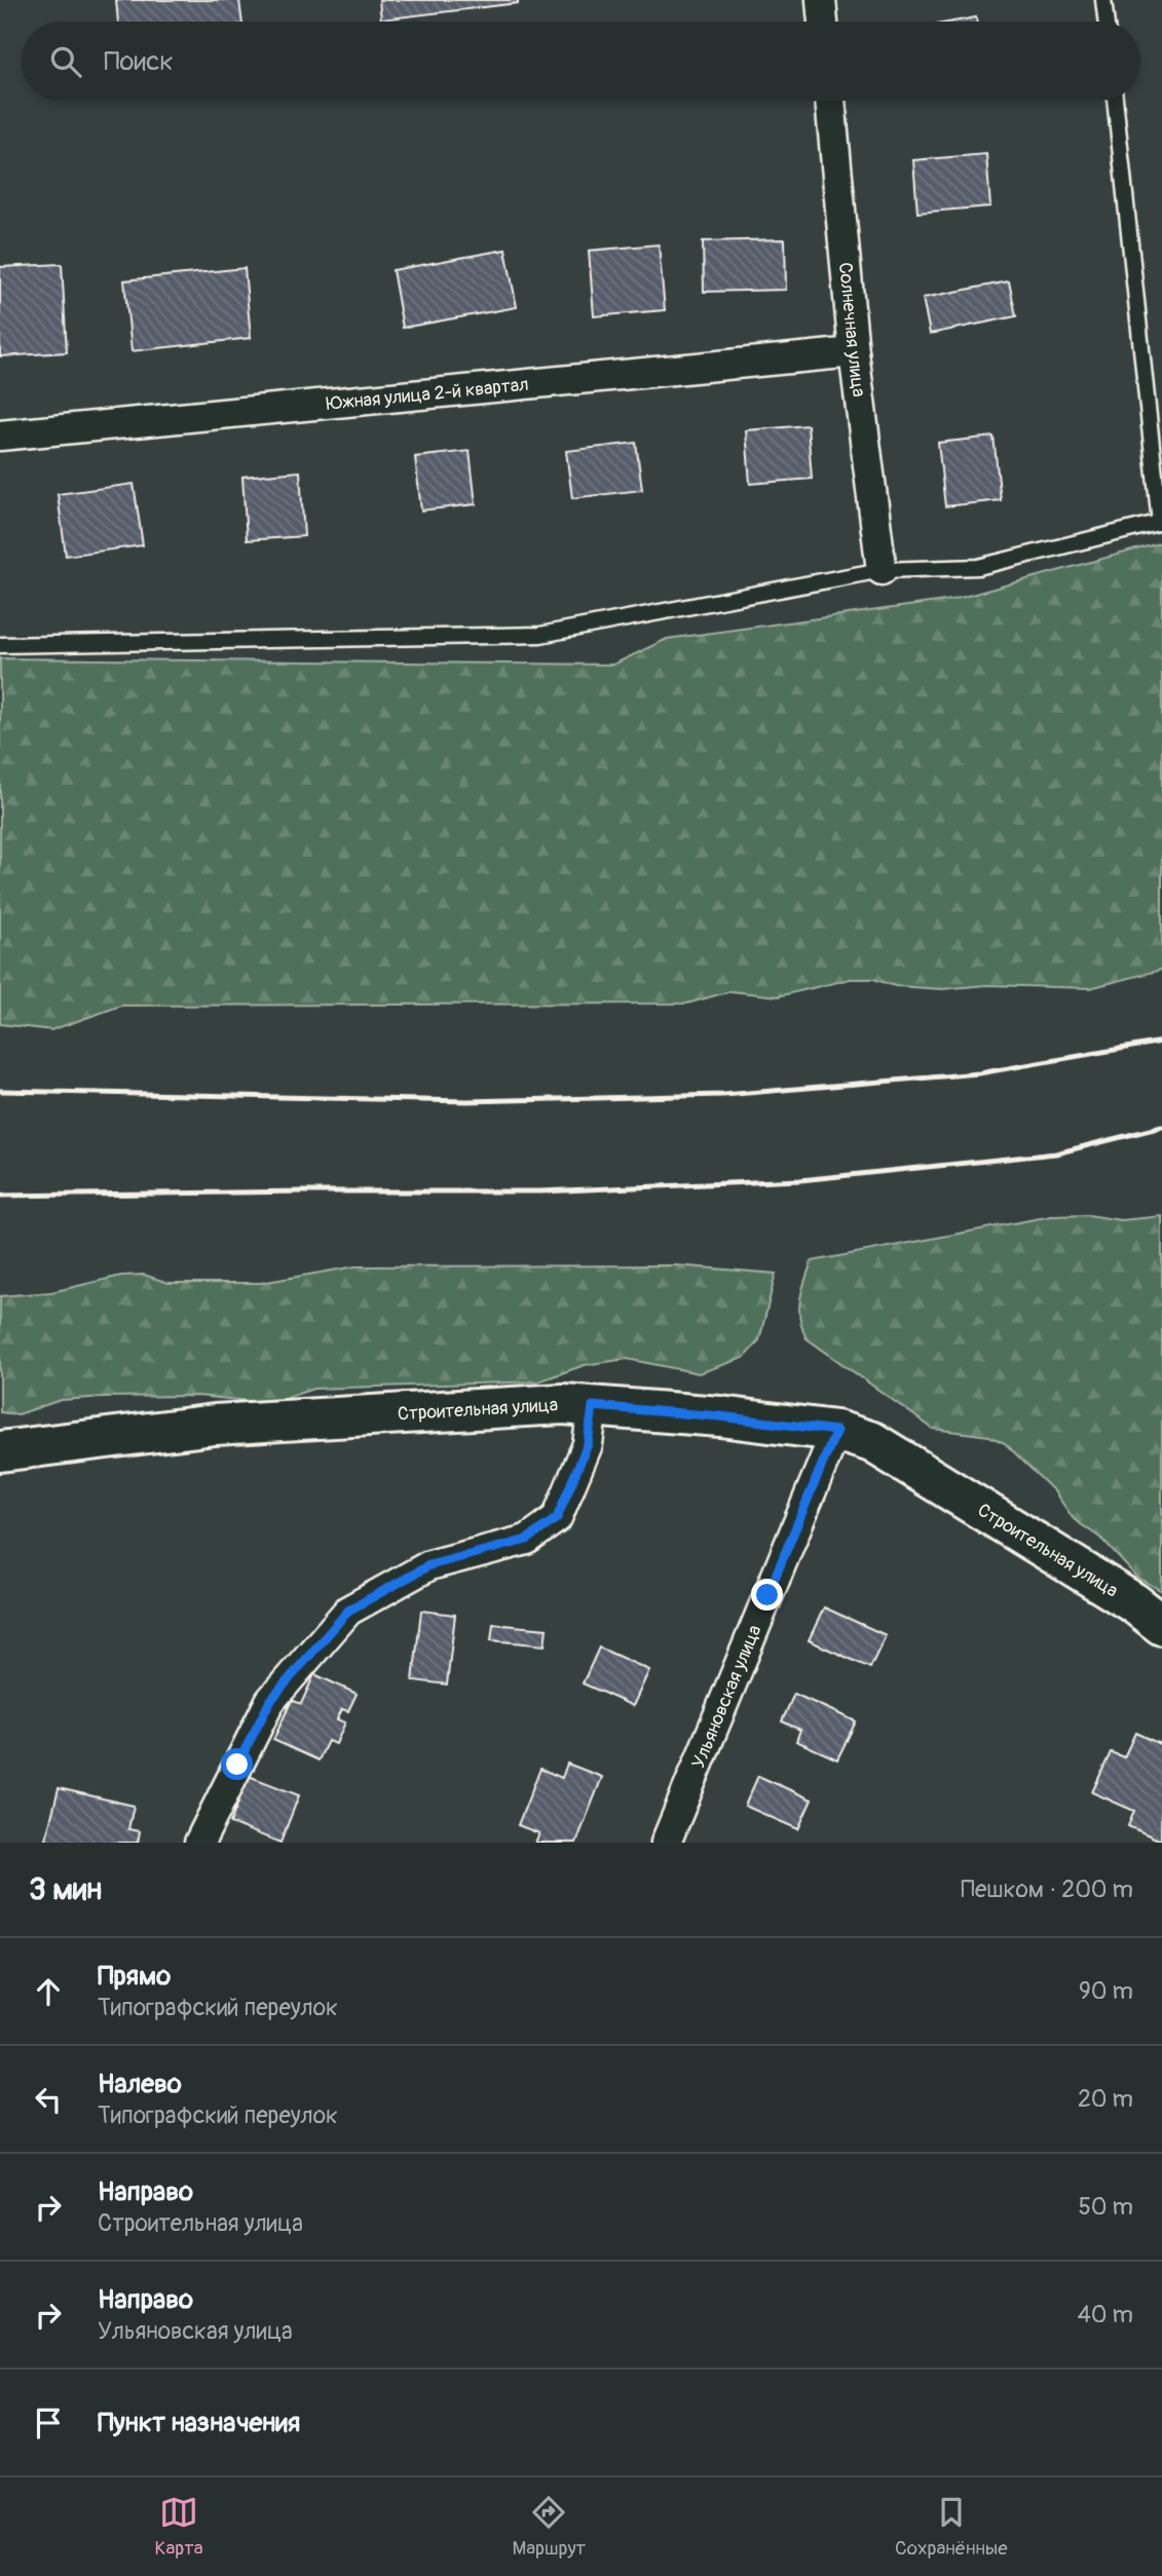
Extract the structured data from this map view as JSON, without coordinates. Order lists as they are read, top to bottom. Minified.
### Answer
{"streets":{"street":["Солнечная улица","Южная улица 2-й квартал","Строительная улица","Ульяновская улица"]},"crossings":[["Солнечная улица","Южная улица 2-й квартал"],["Строительная улица","Ульяновская улица"]],"page":{"search":"Поиск","heading":["3 мин","Пешком · 200 m"],"list":[["Прямо","Типографский переулок","90 m"],["Налево","Типографский переулок","20 m"],["Направо","Строительная улица","50 m"],["Направо","Ульяновская улица","40 m"],"Пункт назначения"],"nav":["Карта","Маршрут","Сохранённые"]}}
